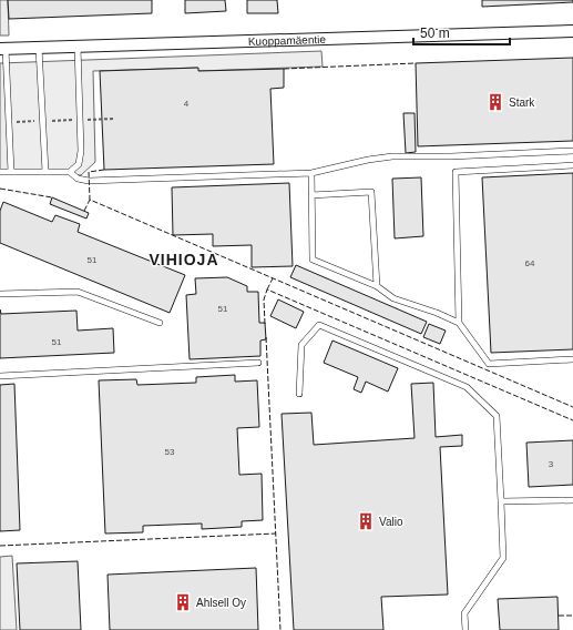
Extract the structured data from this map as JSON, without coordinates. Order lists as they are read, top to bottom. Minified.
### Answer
{"streets":{"street":["Kuoppamäentie"]},"districts":["VIHIOJA"],"places":{"building":["Stark","Valio","Ahlsell Oy"]},"house_numbers":["4","51","64","51","51","53","3"],"scale_bar":"50 m"}
